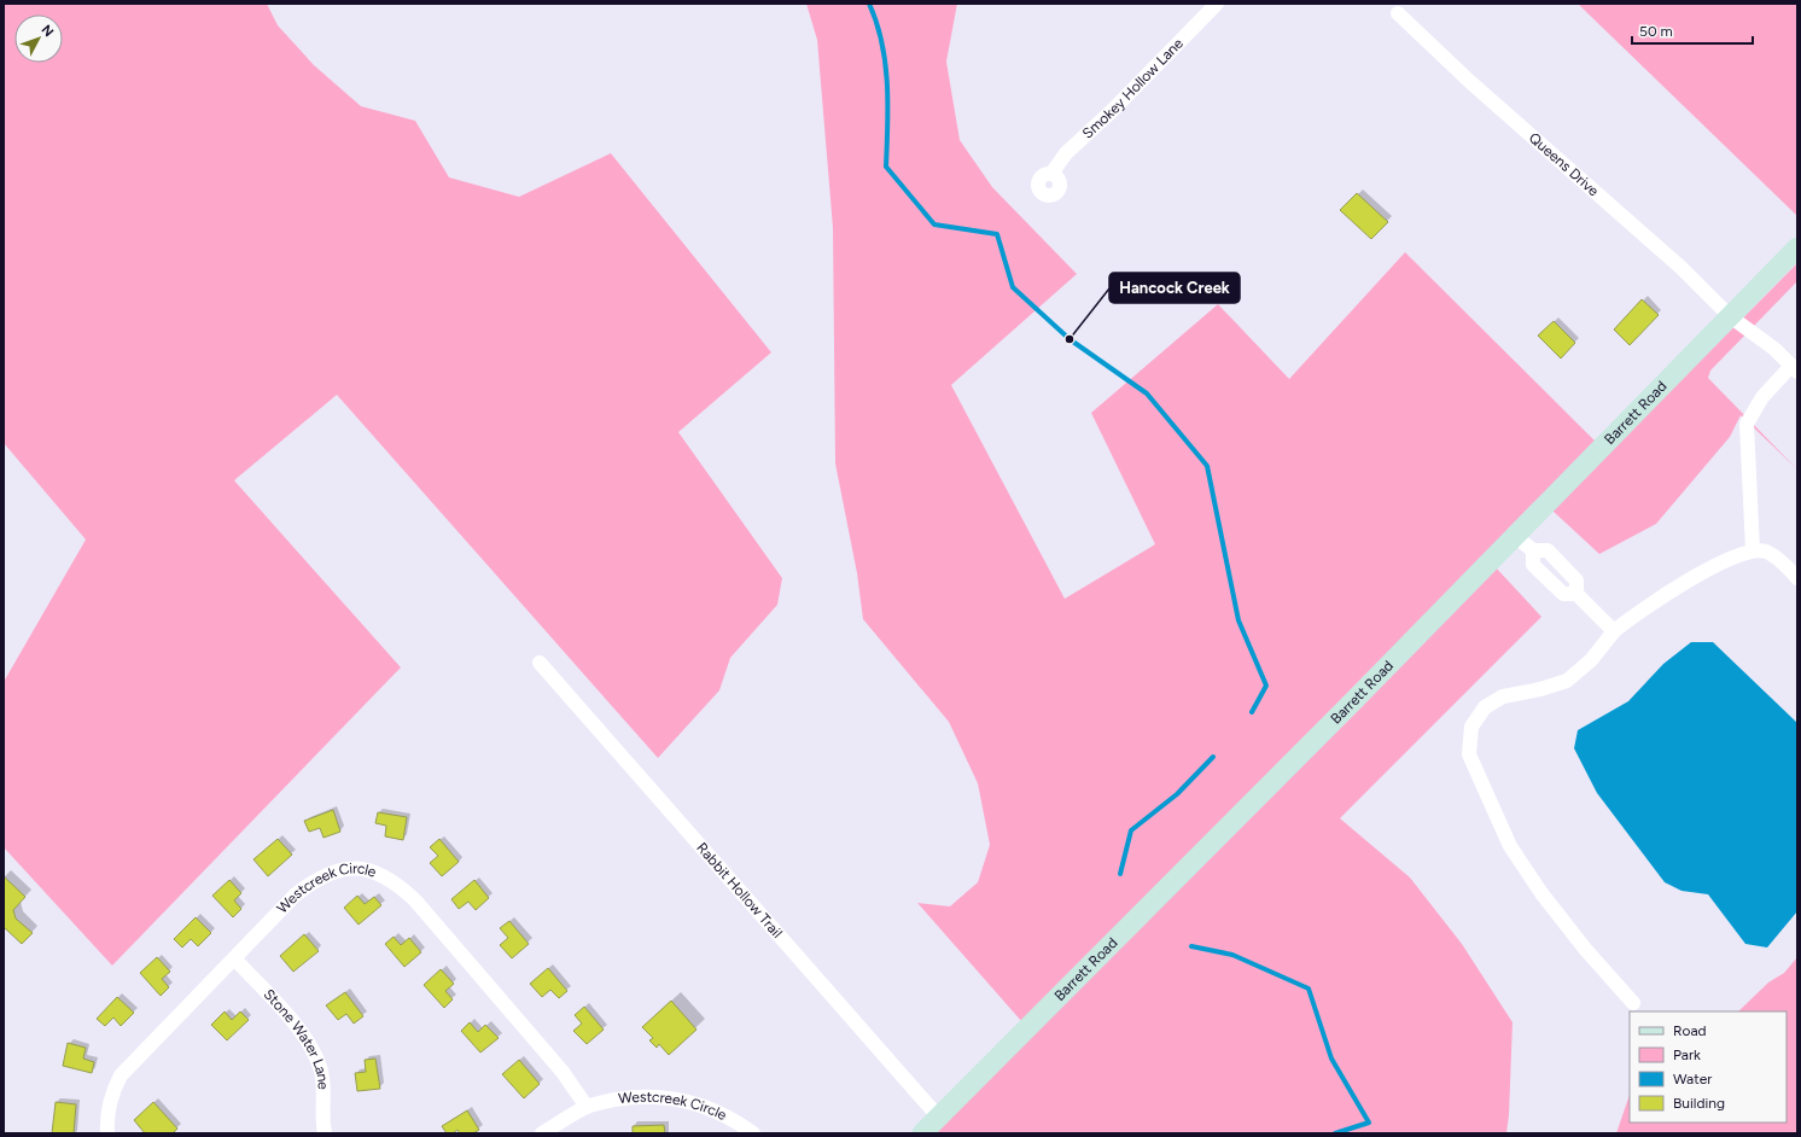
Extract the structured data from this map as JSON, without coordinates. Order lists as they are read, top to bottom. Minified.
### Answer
{"streets":{"street":["Smokey Hollow Lane","Queens Drive","Barrett Road","Rabbit Hollow Trail","Westcreek Circle","Stone Water Lane"]},"crossings":[["Queens Drive","Barrett Road"],["Barrett Road","Rabbit Hollow Trail"],["Westcreek Circle","Stone Water Lane"]],"places":["Hancock Creek"],"legend":["Road","Park","Water","Building"],"scale_bar":"50 m","north":"top right"}
